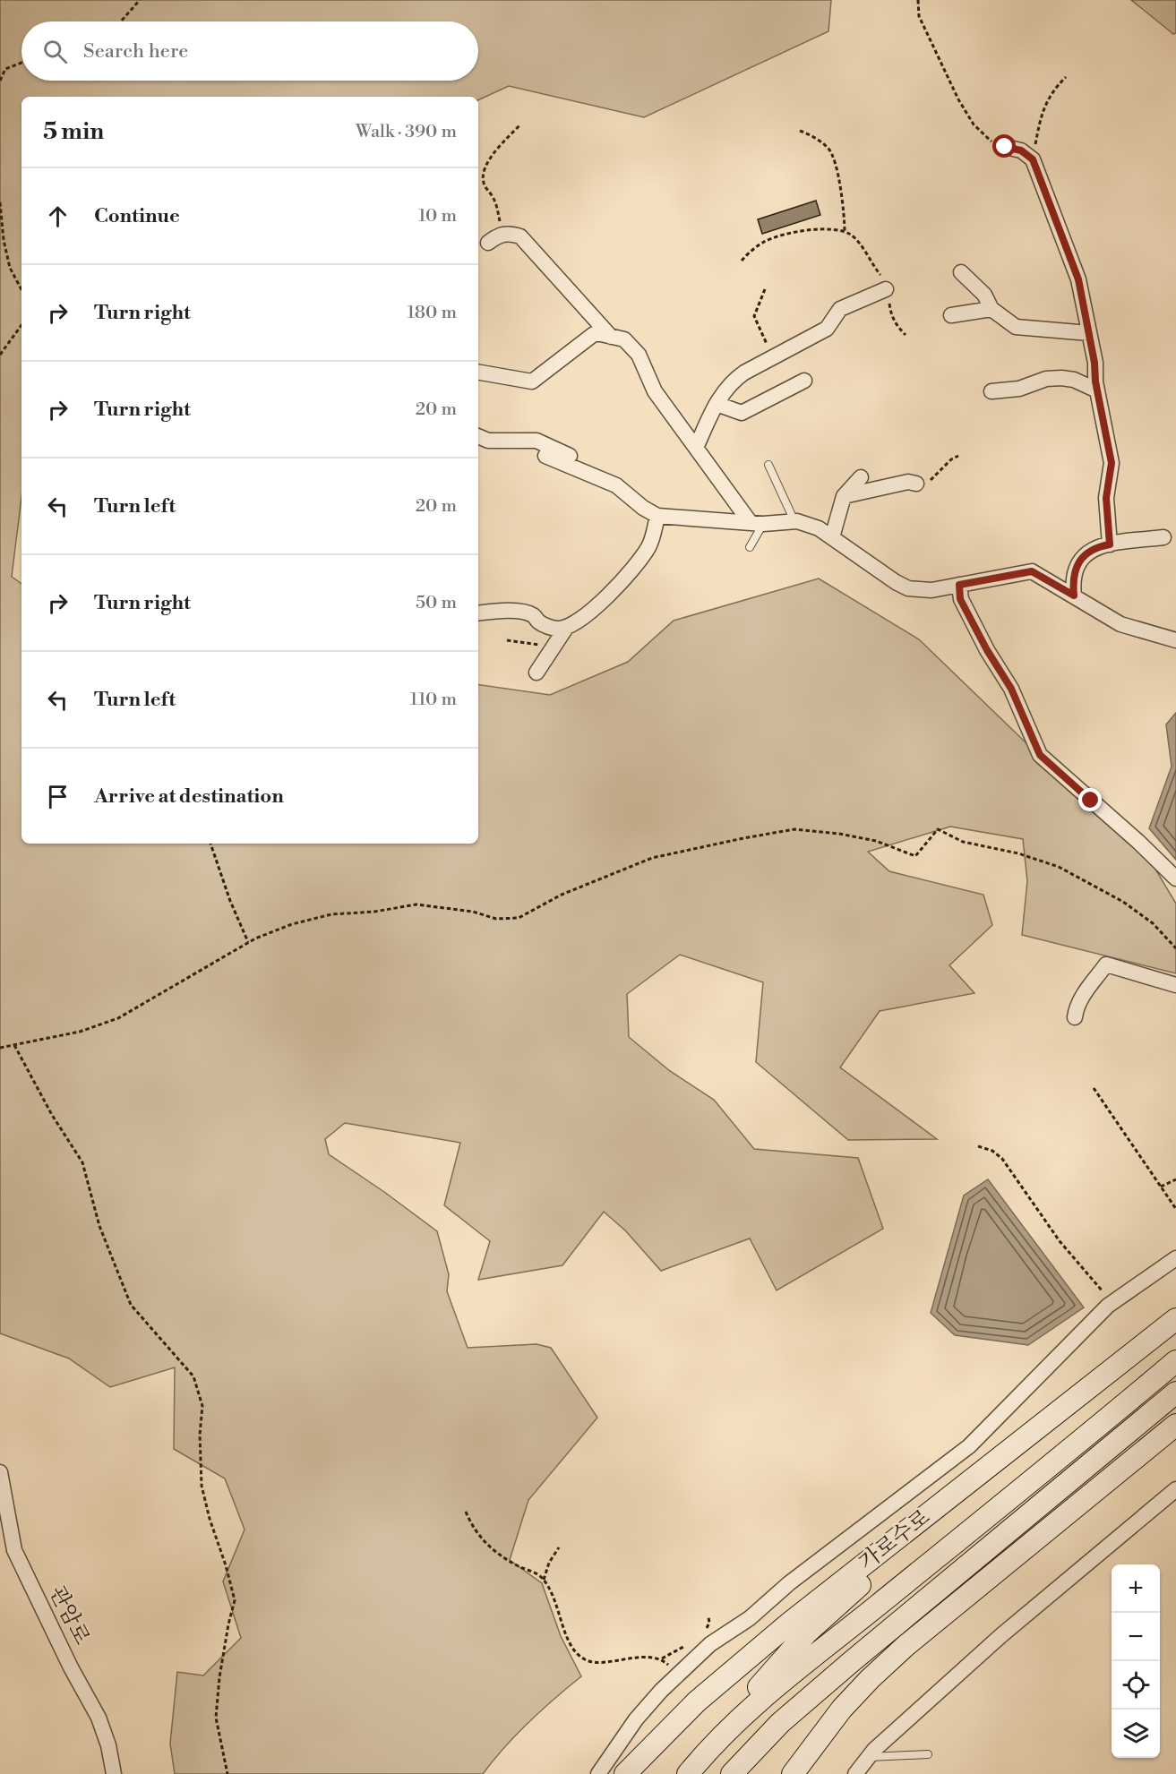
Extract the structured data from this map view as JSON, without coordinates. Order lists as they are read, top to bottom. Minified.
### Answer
{"streets":{"main road":["가로수로"],"street":["관암로"]},"page":{"search":"Search here","heading":["5 min","Walk · 390 m"],"list":[["Continue","10 m"],["Turn right","180 m"],["Turn right","20 m"],["Turn left","20 m"],["Turn right","50 m"],["Turn left","110 m"],"Arrive at destination"],"map_buttons":["+","−"]}}
